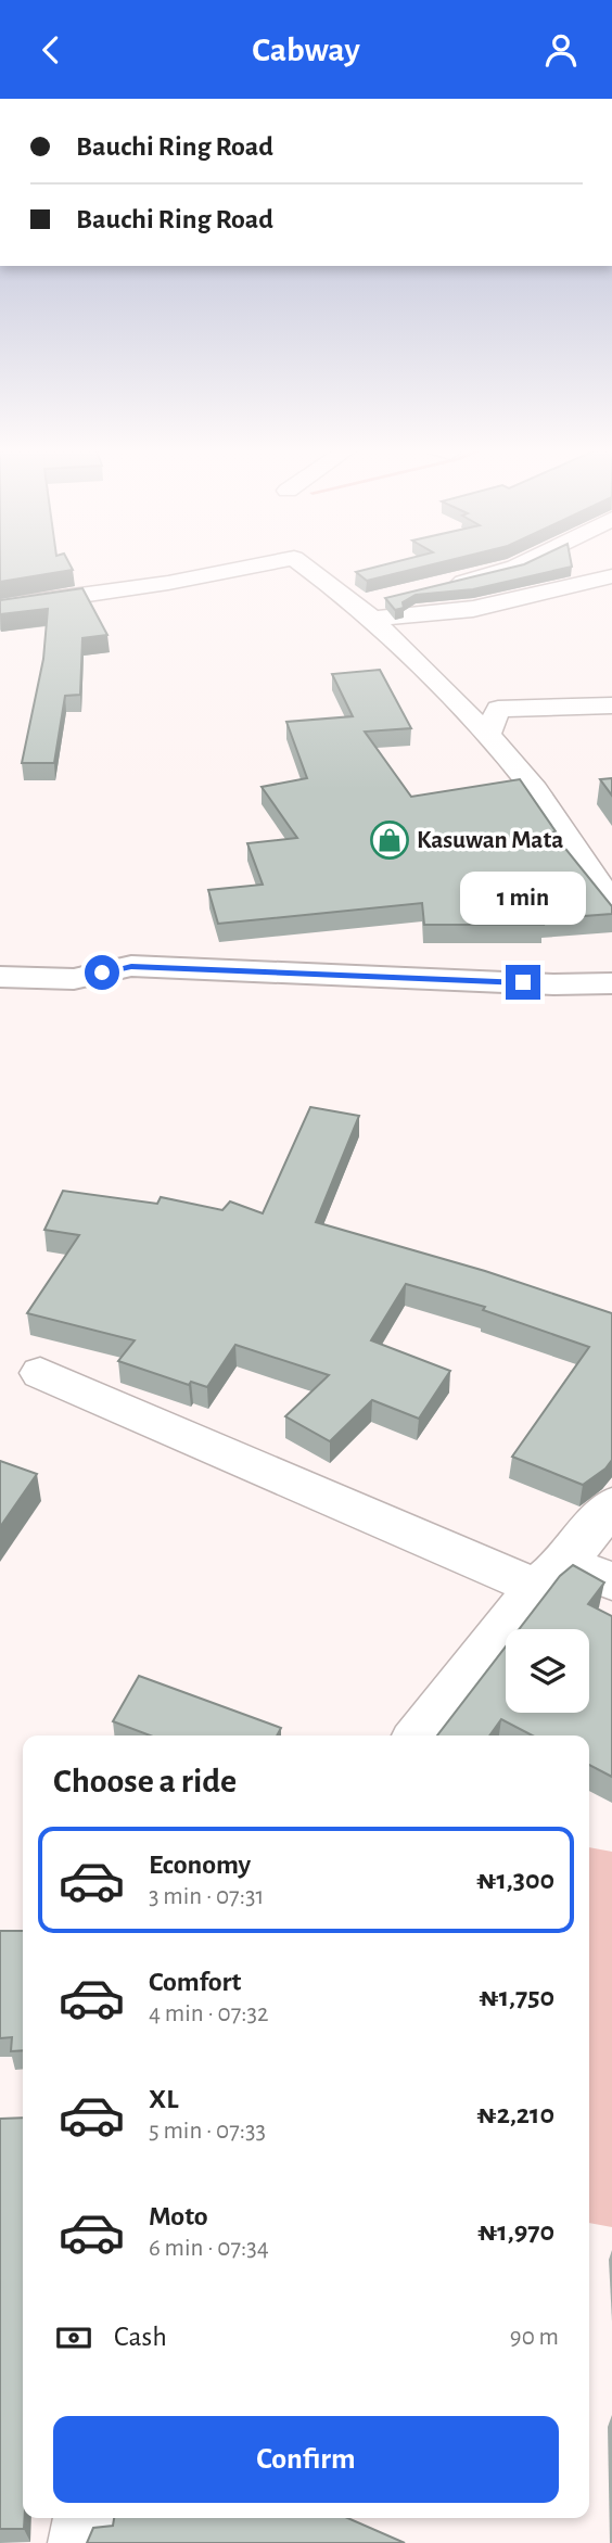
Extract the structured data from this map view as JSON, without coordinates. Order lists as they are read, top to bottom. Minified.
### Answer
{"places":{"shop":["Kasuwan Mata"]},"page":{"header":"Cabway","banner":["Bauchi Ring Road","Bauchi Ring Road"],"bubble":"1 min","heading":"Choose a ride","list":[{"name":"Economy","note":"3 min · 07:31","value":"₦1,300"},{"name":"Comfort","note":"4 min · 07:32","value":"₦1,750"},{"name":"XL","note":"5 min · 07:33","value":"₦2,210"},{"name":"Moto","note":"6 min · 07:34","value":"₦1,970"}],"pay":["Cash","90 m"],"buttons":"Confirm"}}
